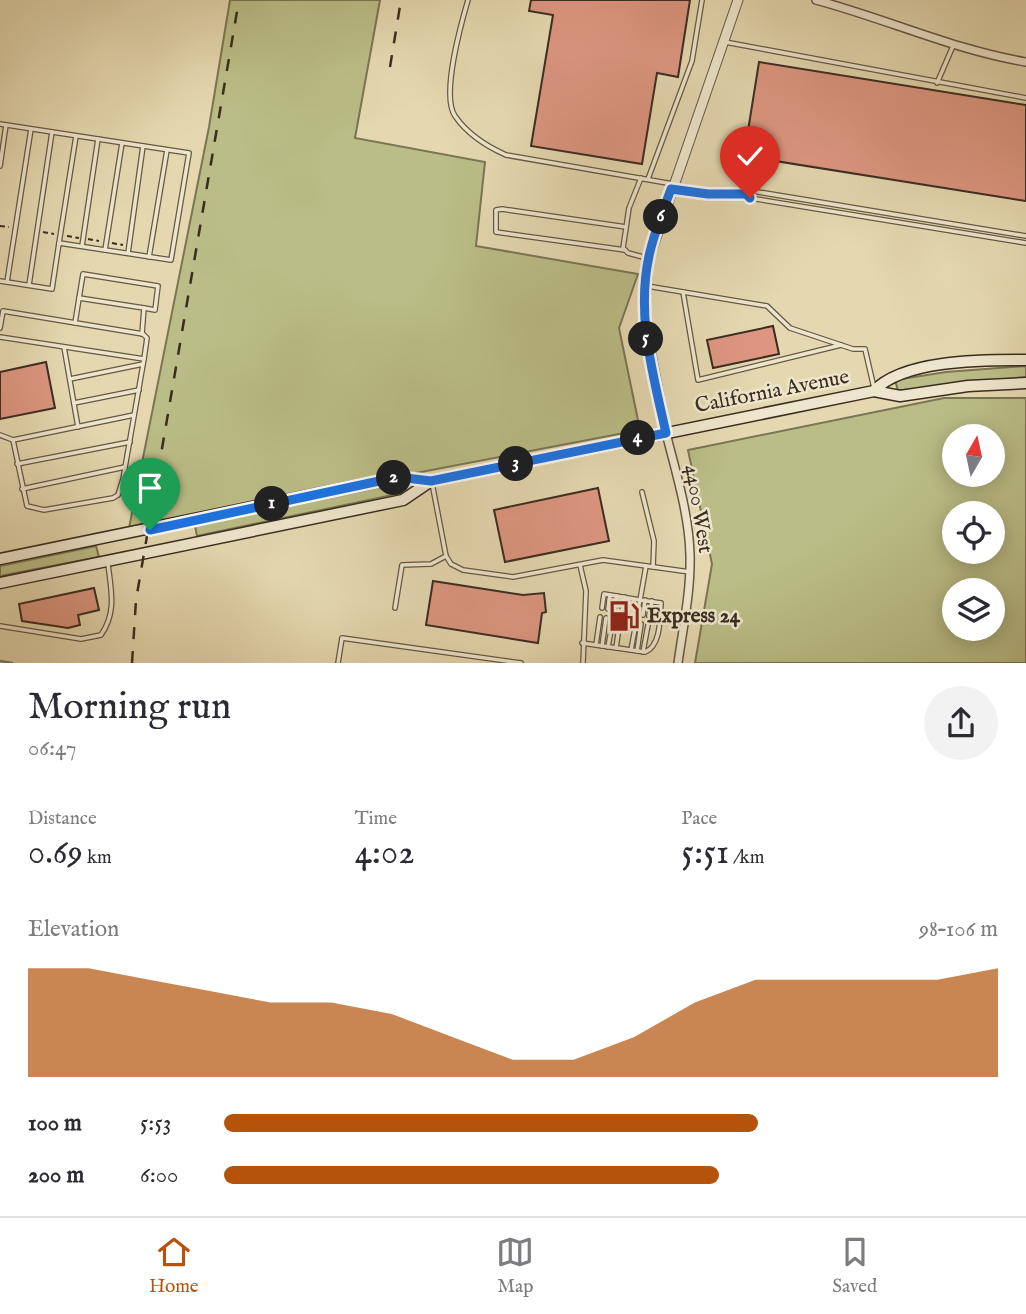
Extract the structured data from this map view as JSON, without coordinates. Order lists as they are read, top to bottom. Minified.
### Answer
{"streets":{"main road":["California Avenue"],"street":["4400 West"]},"crossings":[["California Avenue","4400 West"]],"places":{"fuel station":["Express 24"]},"north":"top","page":{"pins":["6","5","4","3","2","1"],"heading":["Morning run","06:47"],"stats":[["Distance","0.69 km"],["Time","4:02"],["Pace","5:51 /km"]],"chart":["Elevation","98–106 m"],"list":[{"name":"100 m","note":"5:53"},{"name":"200 m","note":"6:00"}],"tabs":["Home","Map","Saved"]}}
